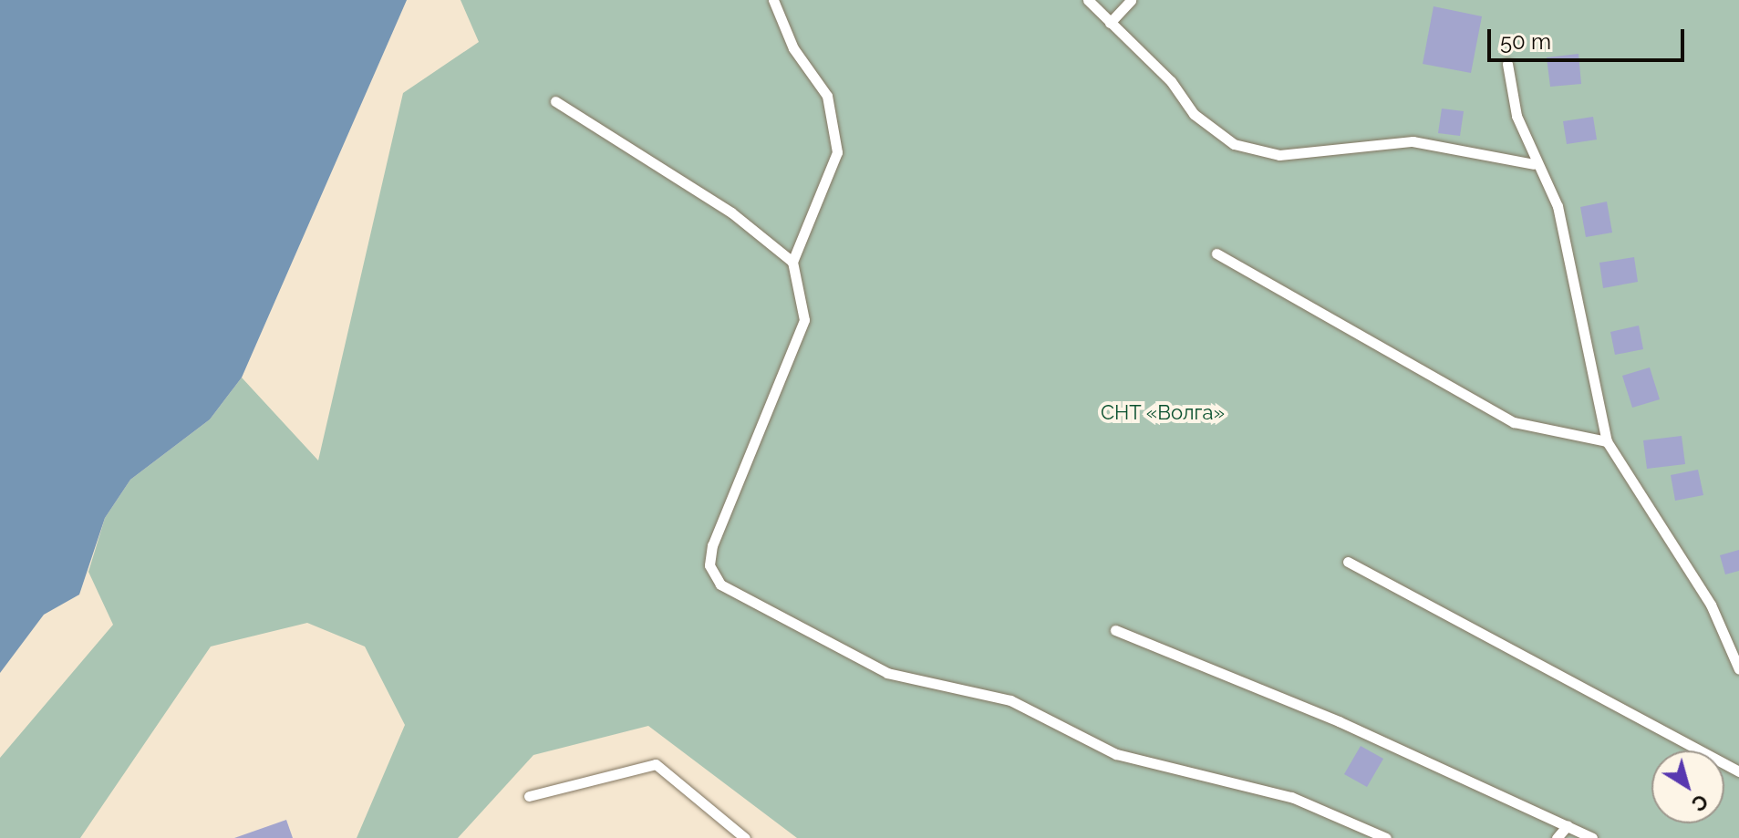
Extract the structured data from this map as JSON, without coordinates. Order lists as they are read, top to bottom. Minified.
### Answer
{"parks":["СНТ «Волга»"],"scale_bar":"50 m","north":"bottom right"}
